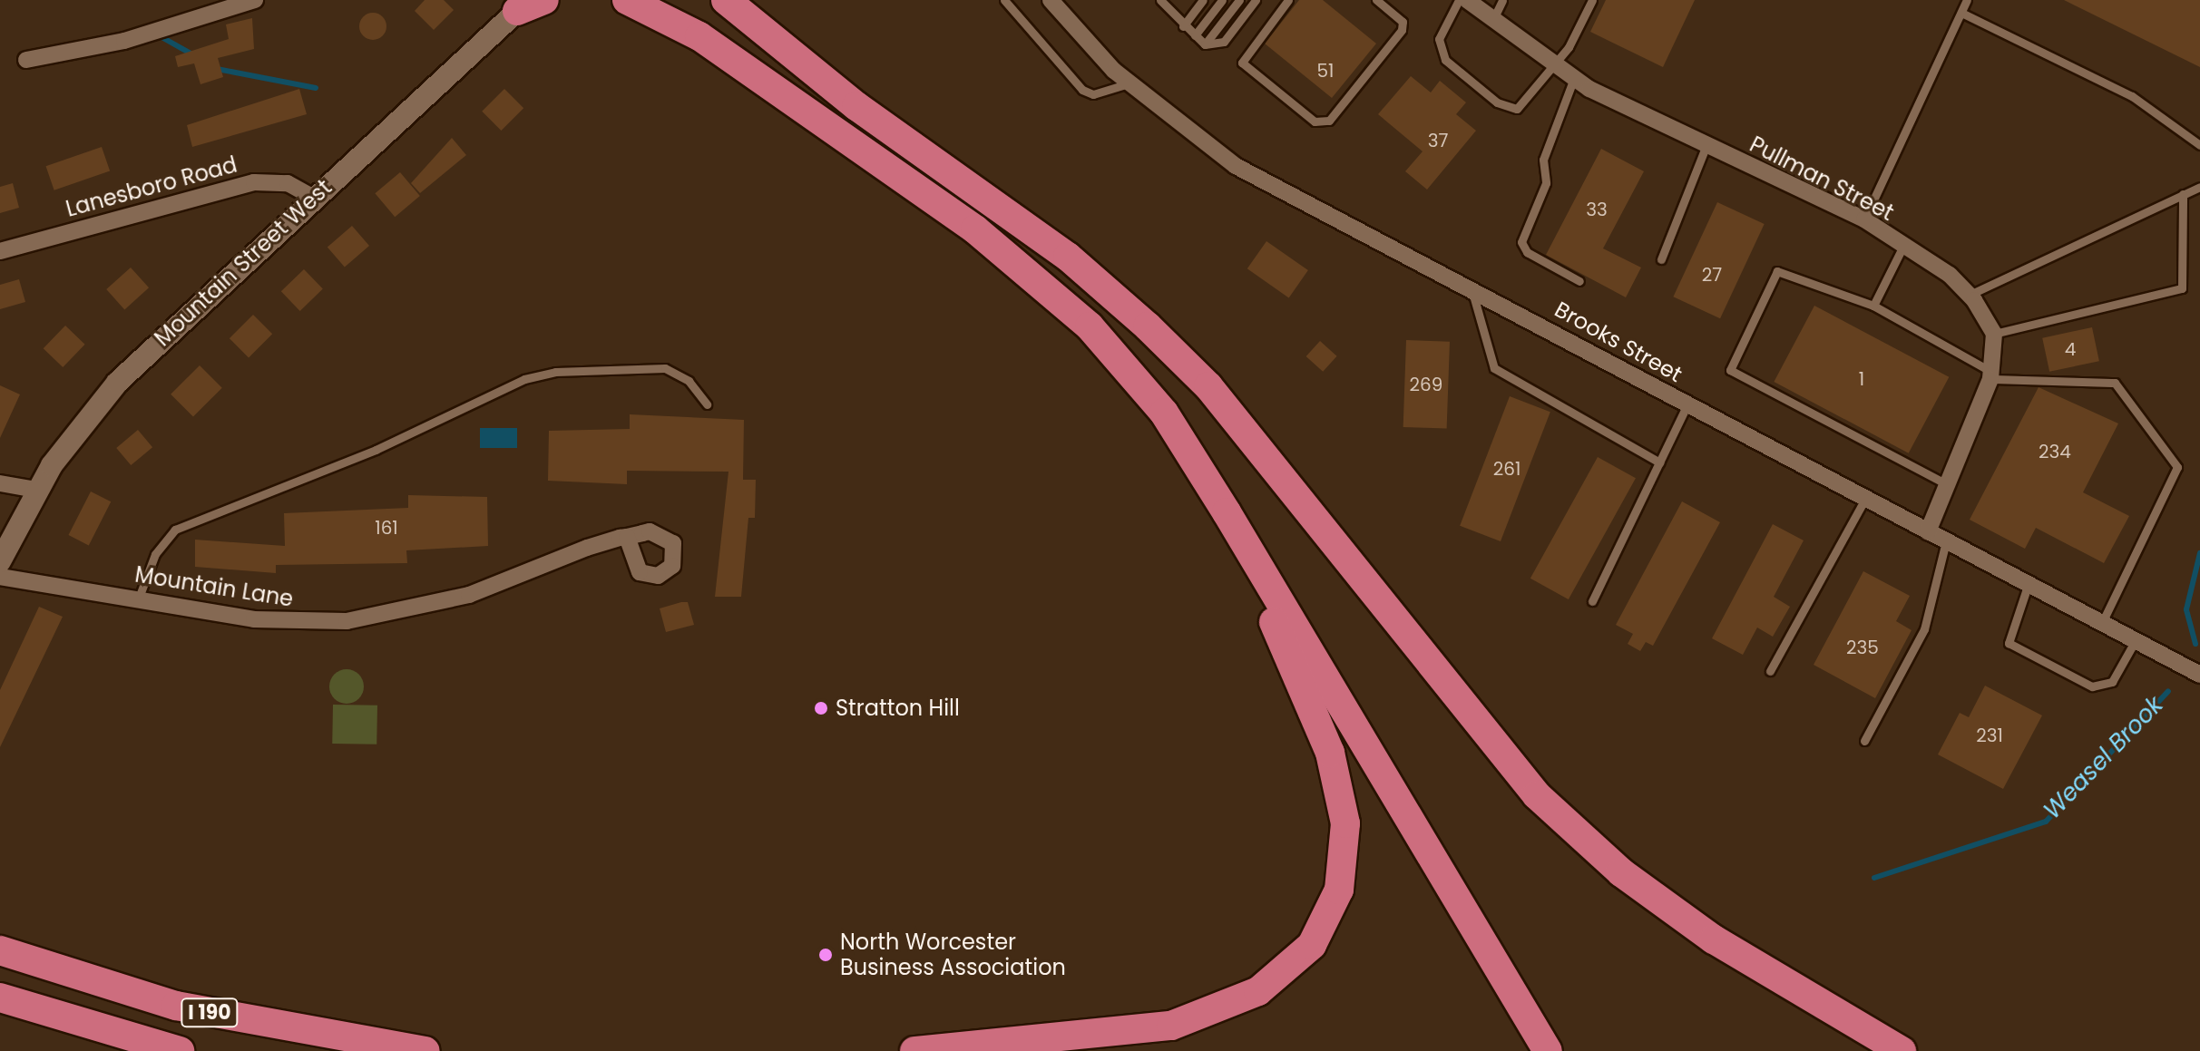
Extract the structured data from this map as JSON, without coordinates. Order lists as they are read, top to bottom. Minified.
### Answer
{"streets":{"highway":["I 190"],"main road":["Mountain Street West"],"street":["Pullman Street","Lanesboro Road","Brooks Street","Mountain Lane"]},"crossings":[["Lanesboro Road","Mountain Street West"]],"water":["Weasel Brook"],"places":["Stratton Hill","North Worcester Business Association"],"house_numbers":["51","37","33","27","4","1","269","234","261","161","235","231"]}
